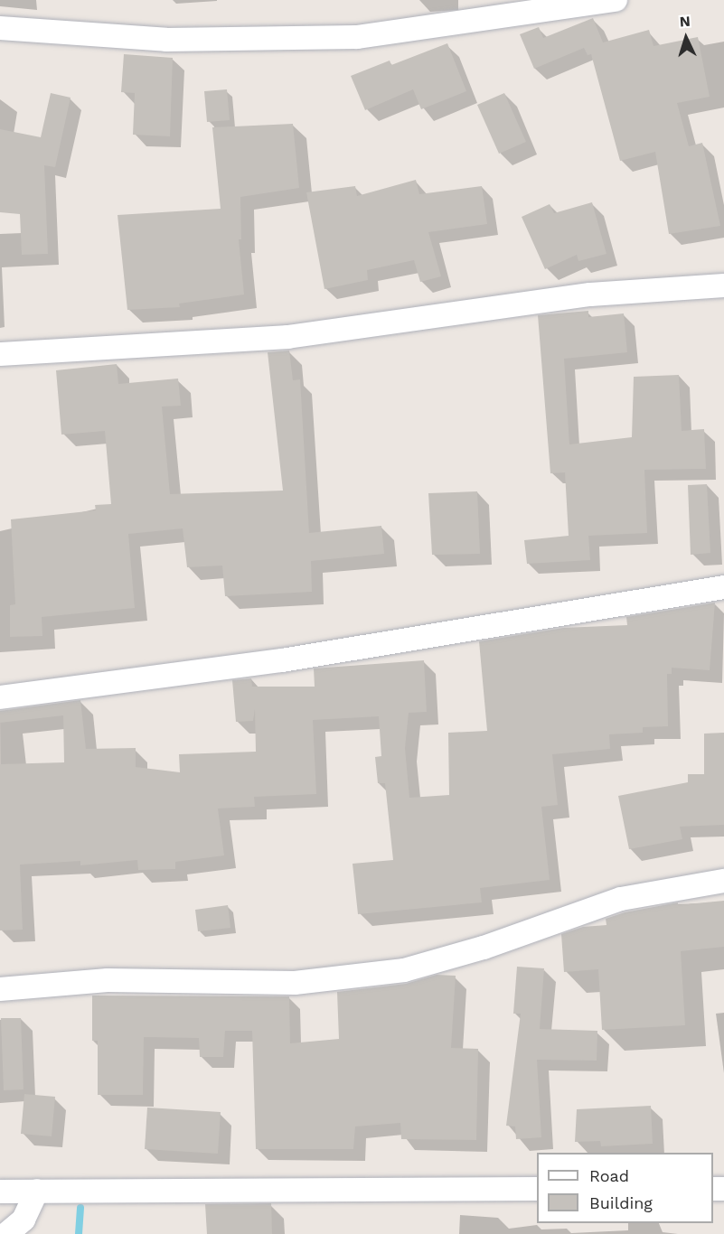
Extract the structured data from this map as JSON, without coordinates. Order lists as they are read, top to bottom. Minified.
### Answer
{"legend":["Road","Building"],"north":"top"}
